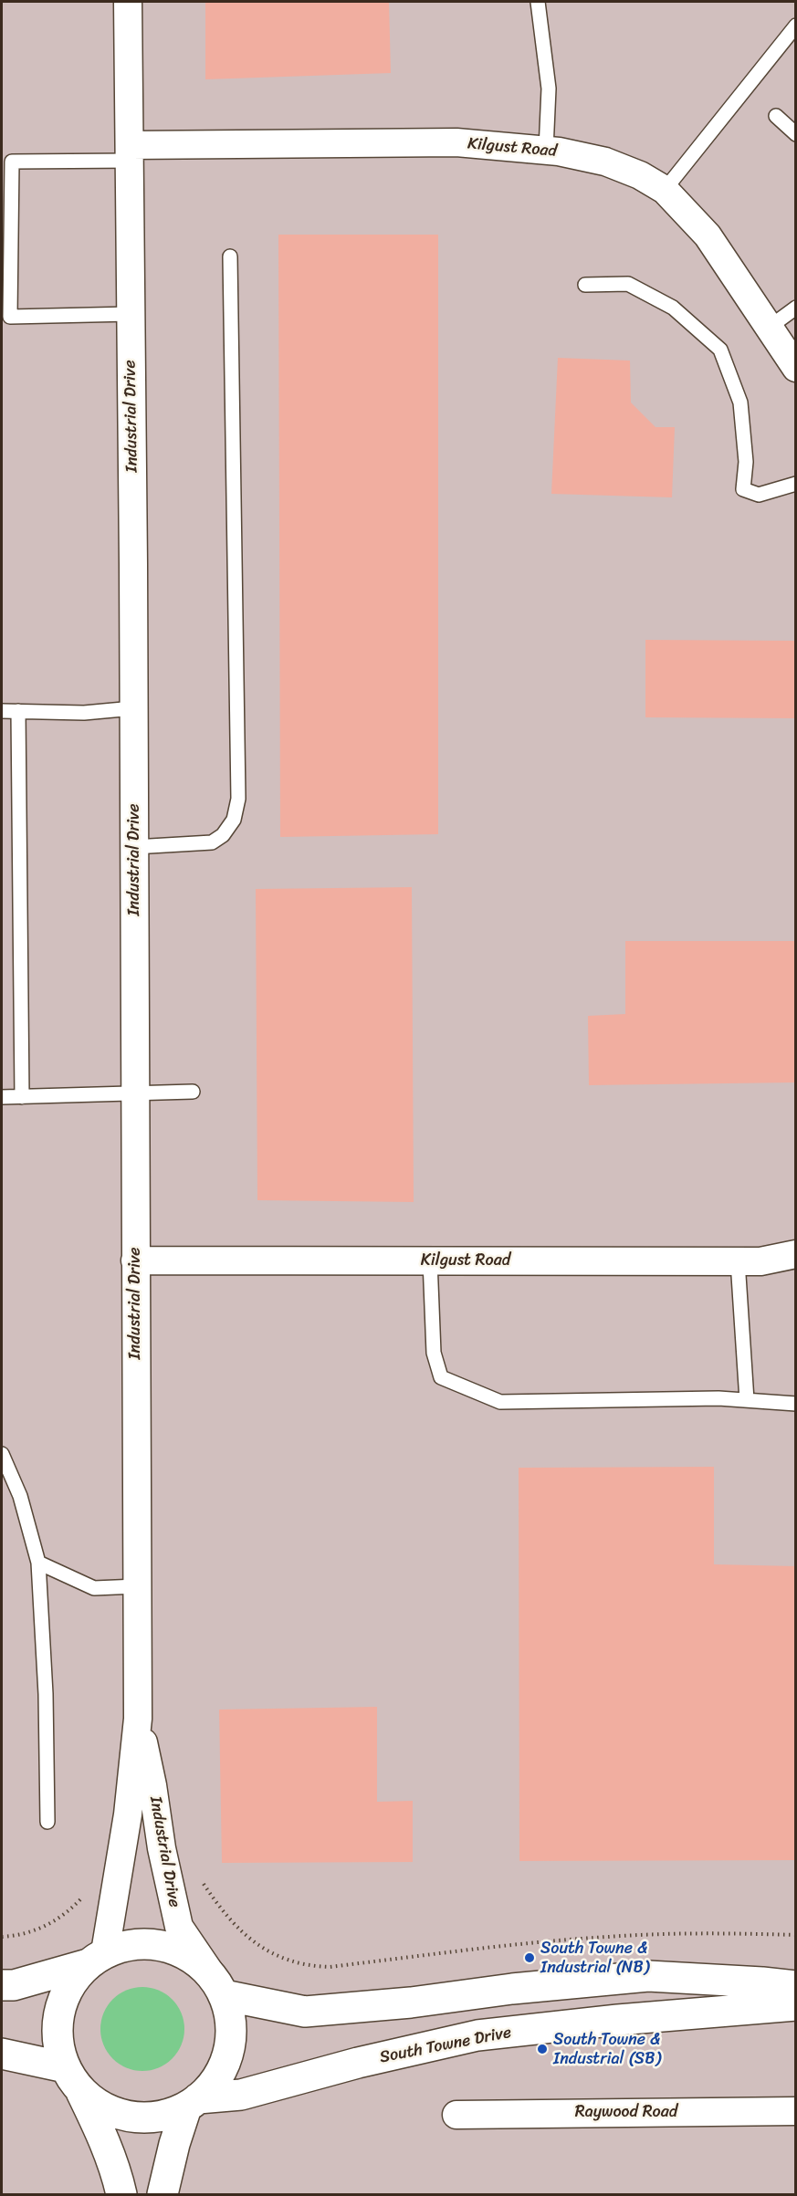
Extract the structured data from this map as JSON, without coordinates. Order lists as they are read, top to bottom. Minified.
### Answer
{"streets":{"street":["Kilgust Road","Industrial Drive","South Towne Drive","Raywood Road"]},"crossings":[["Kilgust Road","Industrial Drive"],["Industrial Drive","South Towne Drive"]],"places":["South Towne & Industrial (NB)","South Towne & Industrial (SB)"]}
